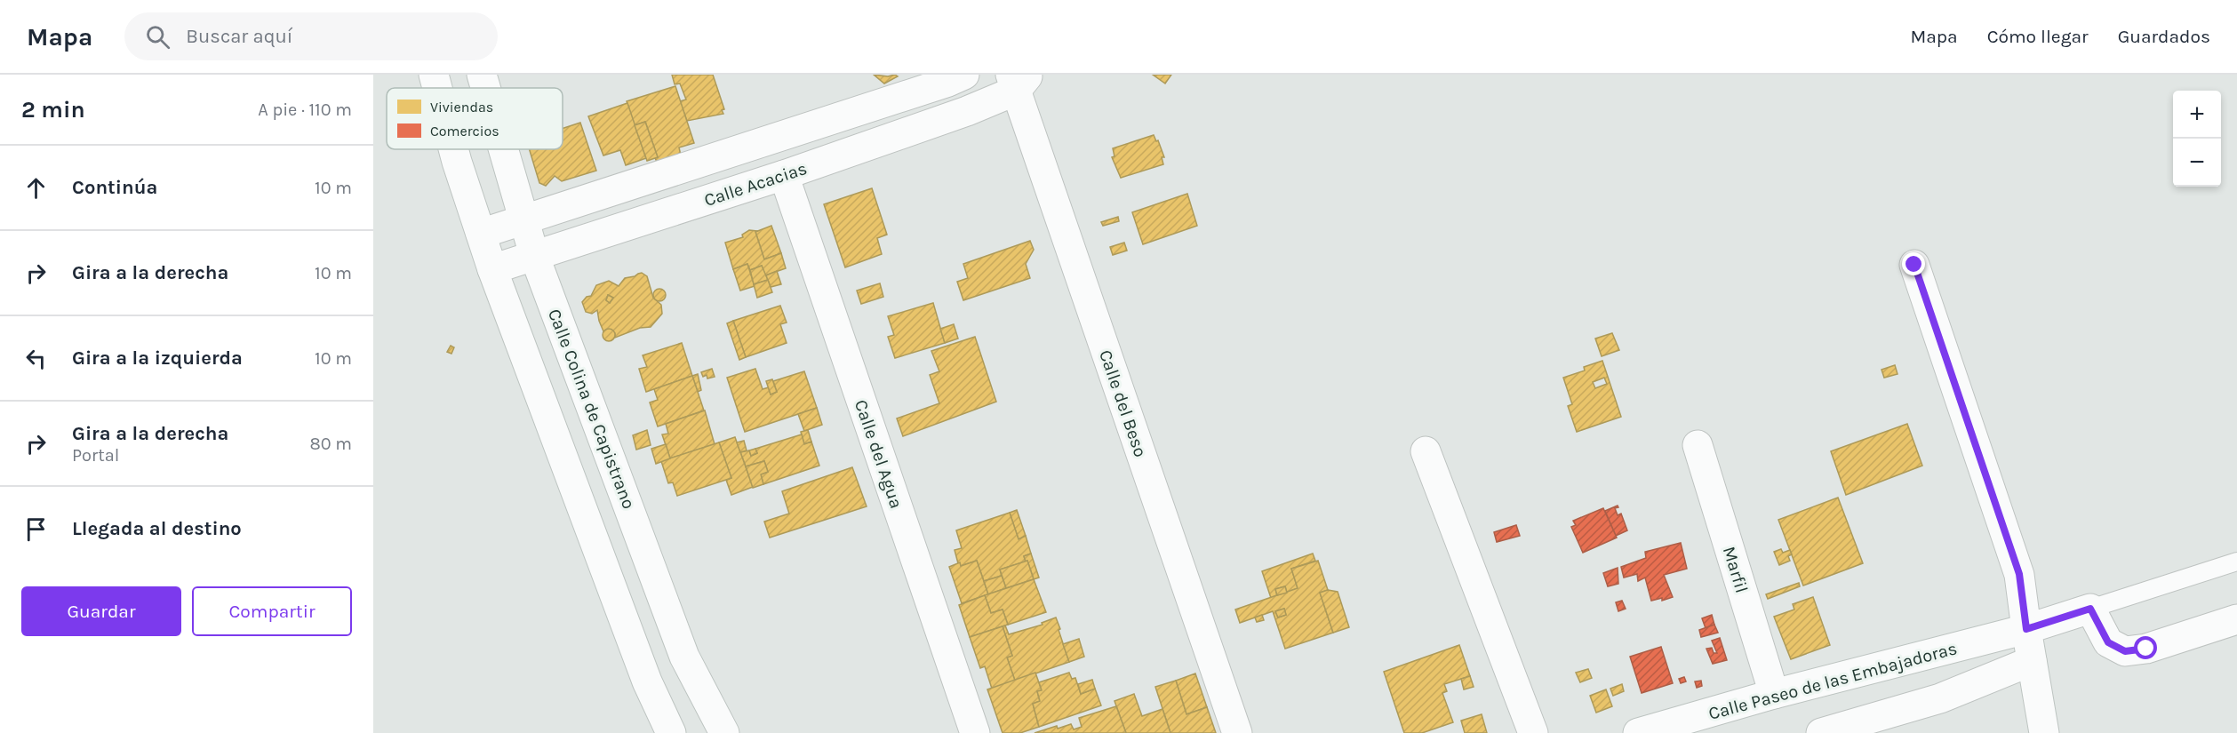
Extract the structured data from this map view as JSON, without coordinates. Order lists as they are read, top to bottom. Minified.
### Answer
{"streets":{"street":["Calle Acacias","Calle del Beso","Calle Colina de Capistrano","Calle del Agua","Marfil","Calle Paseo de las Embajadoras"]},"crossings":[["Calle Acacias","Calle del Beso"],["Calle Acacias","Calle Colina de Capistrano"],["Calle Acacias","Calle del Agua"],["Marfil","Calle Paseo de las Embajadoras"]],"legend":["Viviendas","Comercios"],"page":{"header":"Mapa","search":"Buscar aquí","nav":["Mapa","Cómo llegar","Guardados"],"heading":["2 min","A pie · 110 m"],"map_buttons":["+","−"],"list":[["Continúa","10 m"],["Gira a la derecha","10 m"],["Gira a la izquierda","10 m"],["Gira a la derecha","Portal","80 m"],"Llegada al destino"],"buttons":["Guardar","Compartir"]}}
